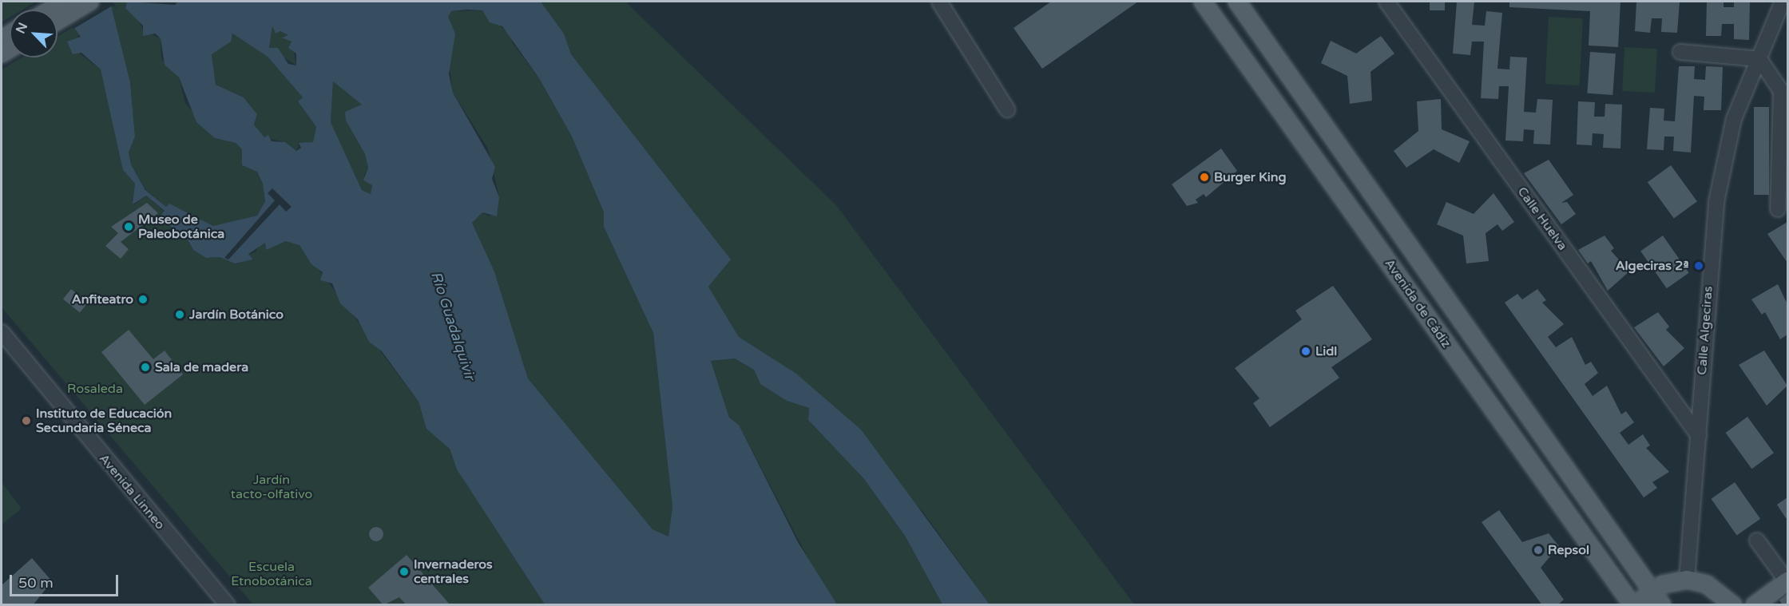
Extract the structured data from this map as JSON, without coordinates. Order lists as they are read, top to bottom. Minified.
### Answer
{"streets":{"main road":["Avenida de Cádiz"],"street":["Calle Huelva","Calle Algeciras","Avenida Linneo"]},"crossings":[["Calle Huelva","Calle Algeciras"]],"water":["Río Guadalquivir"],"parks":["Rosaleda","Jardín tacto-olfativo","Escuela Etnobotánica"],"places":["Burger King","Museo de Paleobotánica","Algeciras 2ª","Anfiteatro","Jardín Botánico","Lidl","Sala de madera","Instituto de Educación Secundaria Séneca","Repsol","Invernaderos centrales"],"scale_bar":"50 m","north":"top left"}
